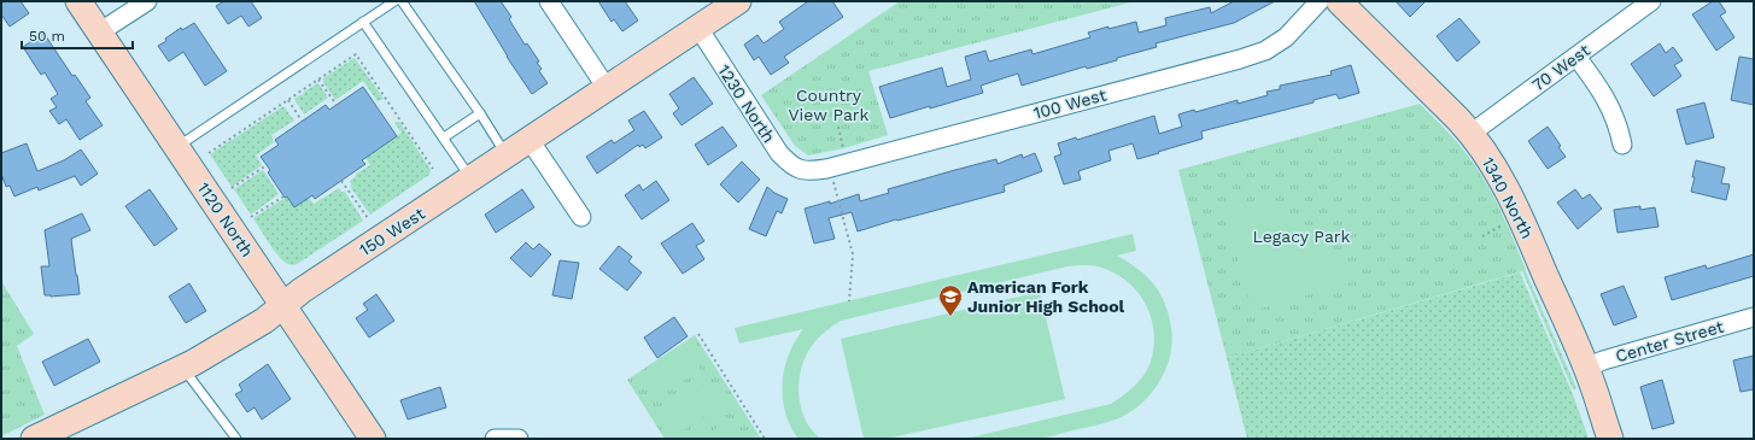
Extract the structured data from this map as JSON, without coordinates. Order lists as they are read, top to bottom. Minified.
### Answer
{"streets":{"street":["70 West","1230 North","100 West","1340 North","1120 North","150 West","Center Street"]},"crossings":[["70 West","1340 North"],["1230 North","100 West"],["1230 North","150 West"],["1340 North","Center Street"],["1120 North","150 West"]],"parks":["Country View Park","Legacy Park"],"places":{"school or university":["American Fork Junior High School"]},"scale_bar":"50 m"}
